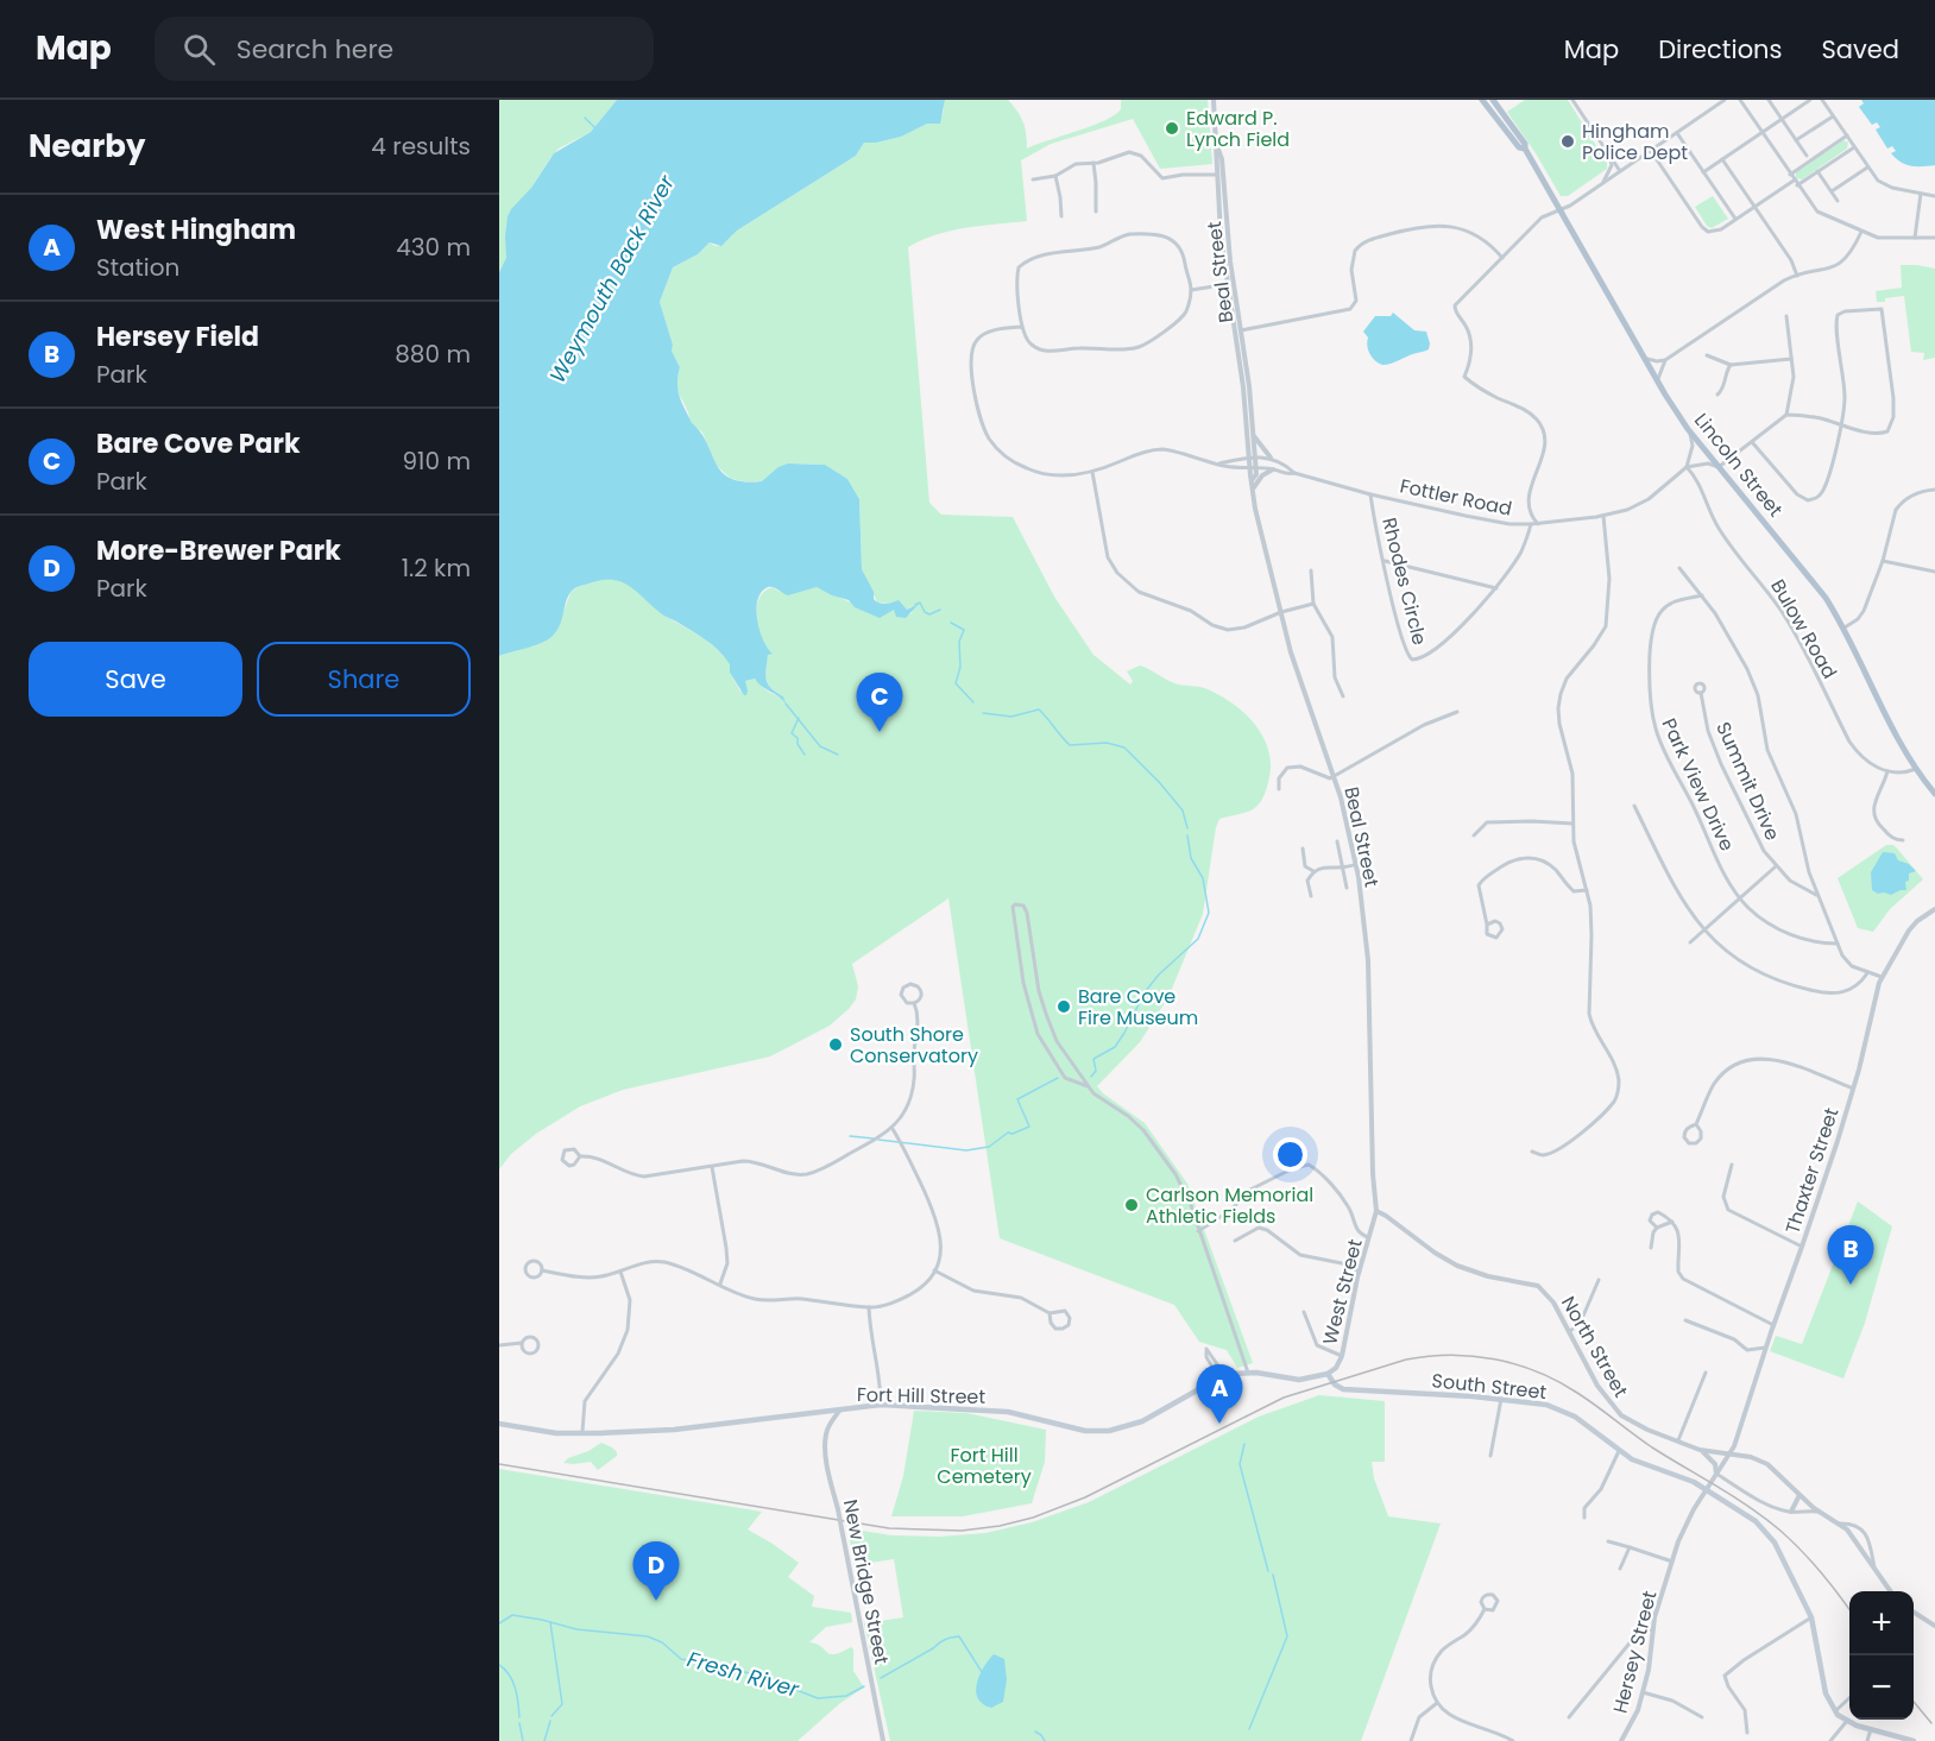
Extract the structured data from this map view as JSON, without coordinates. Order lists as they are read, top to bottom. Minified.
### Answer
{"streets":{"main road":["Lincoln Street","South Street","Fort Hill Street"],"street":["Beal Street","Fottler Road","Rhodes Circle","Bulow Road","Summit Drive","Park View Drive","Thaxter Street","West Street","North Street","New Bridge Street","Hersey Street"]},"crossings":[["Beal Street","Fottler Road"],["Beal Street","West Street"],["Beal Street","North Street"],["Fottler Road","Rhodes Circle"],["Fottler Road","Bulow Road"],["Thaxter Street","North Street"],["Thaxter Street","Hersey Street"],["West Street","North Street"],["West Street","South Street"],["West Street","Fort Hill Street"],["North Street","Hersey Street"],["South Street","Fort Hill Street"],["South Street","Hersey Street"],["Fort Hill Street","New Bridge Street"]],"water":["Weymouth Back River","Fresh River"],"parks":["Fort Hill Cemetery"],"places":["Edward P. Lynch Field","Hingham Police Dept","Bare Cove Fire Museum","South Shore Conservatory","Carlson Memorial Athletic Fields"],"page":{"header":"Map","search":"Search here","nav":["Map","Directions","Saved"],"heading":["Nearby","4 results"],"list":[{"mark":"A","name":"West Hingham","note":"Station","value":"430 m"},{"mark":"B","name":"Hersey Field","note":"Park","value":"880 m"},{"mark":"C","name":"Bare Cove Park","note":"Park","value":"910 m"},{"mark":"D","name":"More-Brewer Park","note":"Park","value":"1.2 km"}],"buttons":["Save","Share"],"pins":["C","B","A","D"],"map_buttons":["+","−"]}}
